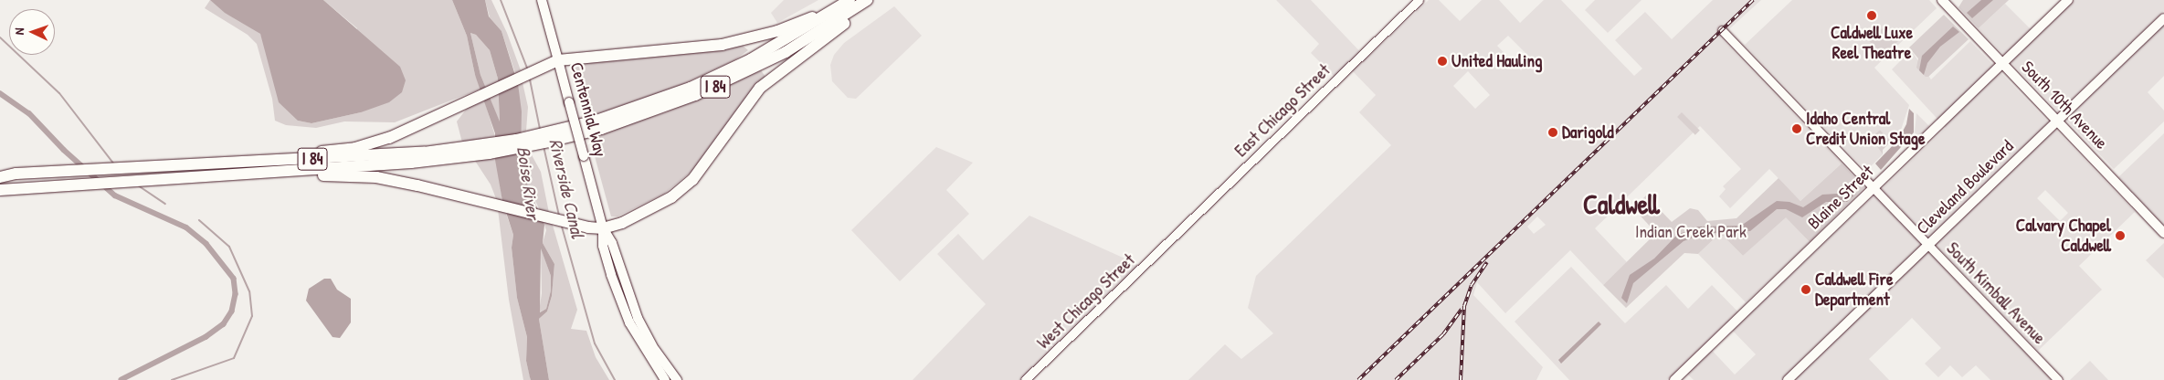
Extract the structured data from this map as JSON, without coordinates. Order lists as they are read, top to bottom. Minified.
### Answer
{"streets":{"highway":["I 84"],"main road":["South 10th Avenue","Centennial Way","Cleveland Boulevard","Blaine Street"],"street":["East Chicago Street","South Kimball Avenue","West Chicago Street"]},"crossings":[["South 10th Avenue","Cleveland Boulevard"],["South 10th Avenue","Blaine Street"],["East Chicago Street","West Chicago Street"],["Cleveland Boulevard","South Kimball Avenue"],["Blaine Street","South Kimball Avenue"]],"districts":["Caldwell"],"water":["Boise River","Riverside Canal"],"parks":["Indian Creek Park"],"places":["Caldwell Luxe Reel Theatre","United Hauling","Idaho Central Credit Union Stage","Darigold","Calvary Chapel Caldwell","Caldwell Fire Department"],"north":"left"}
